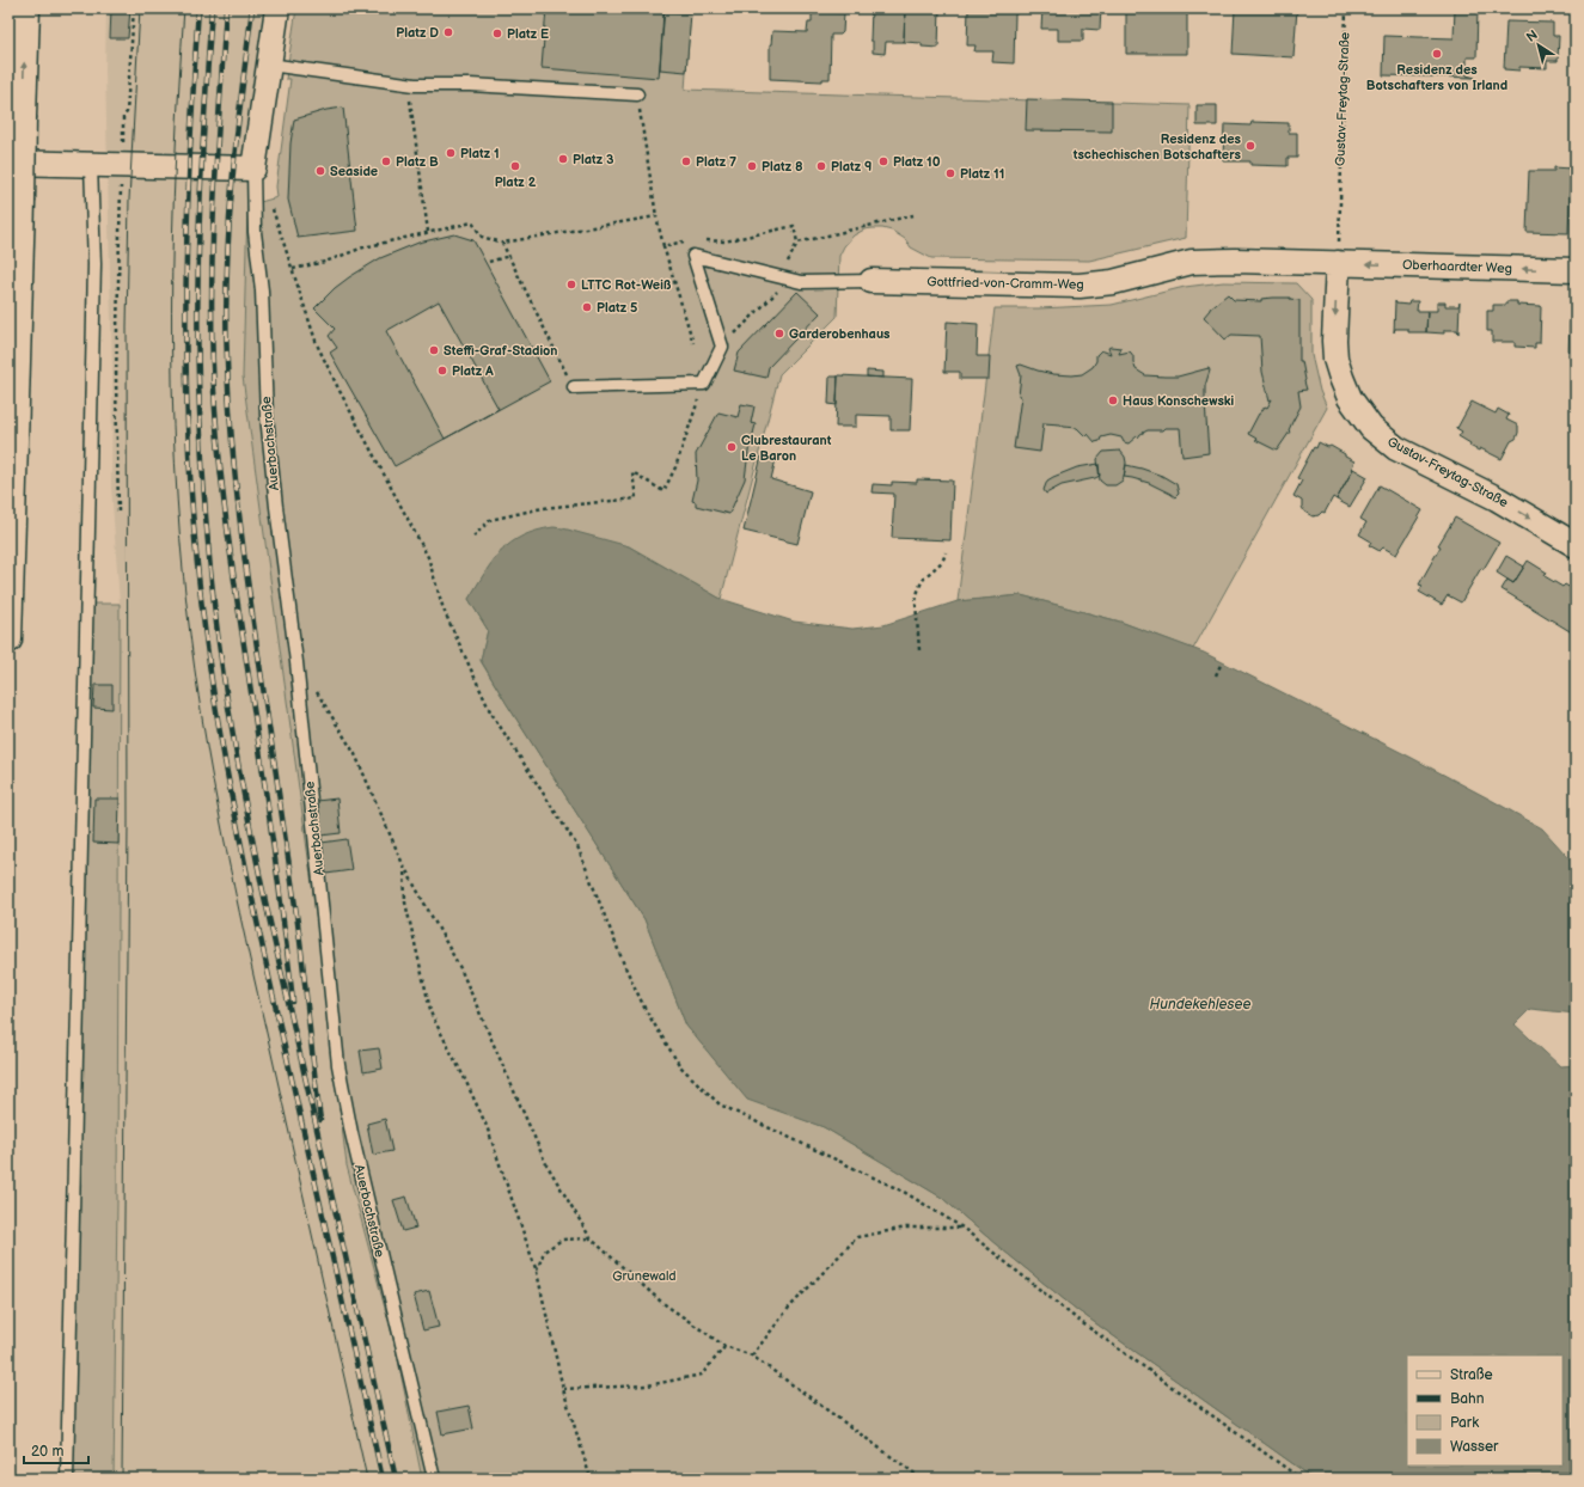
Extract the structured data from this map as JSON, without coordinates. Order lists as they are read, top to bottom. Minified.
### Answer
{"streets":{"street":["Gustav-Freytag-Straße","Oberhaardter Weg","Gottfried-von-Cramm-Weg","Auerbachstraße"]},"crossings":[["Gustav-Freytag-Straße","Oberhaardter Weg"],["Gustav-Freytag-Straße","Gottfried-von-Cramm-Weg"],["Oberhaardter Weg","Gottfried-von-Cramm-Weg"]],"one_way":["Gustav-Freytag-Straße","Oberhaardter Weg"],"water":["Hundekehlesee"],"parks":["Grunewald"],"places":["Platz D","Platz E","Residenz des Botschafters von Irland","Residenz des tschechischen Botschafters","Platz 1","Platz 3","Platz B","Platz 7","Platz 10","Platz 2","Platz 8","Platz 9","Seaside","Platz 11","LTTC Rot-Weiß","Platz 5","Garderobenhaus","Steffi-Graf-Stadion","Platz A","Haus Konschewski","Clubrestaurant Le Baron"],"legend":["Straße","Bahn","Park","Wasser"],"scale_bar":"20 m","north":"top left"}
